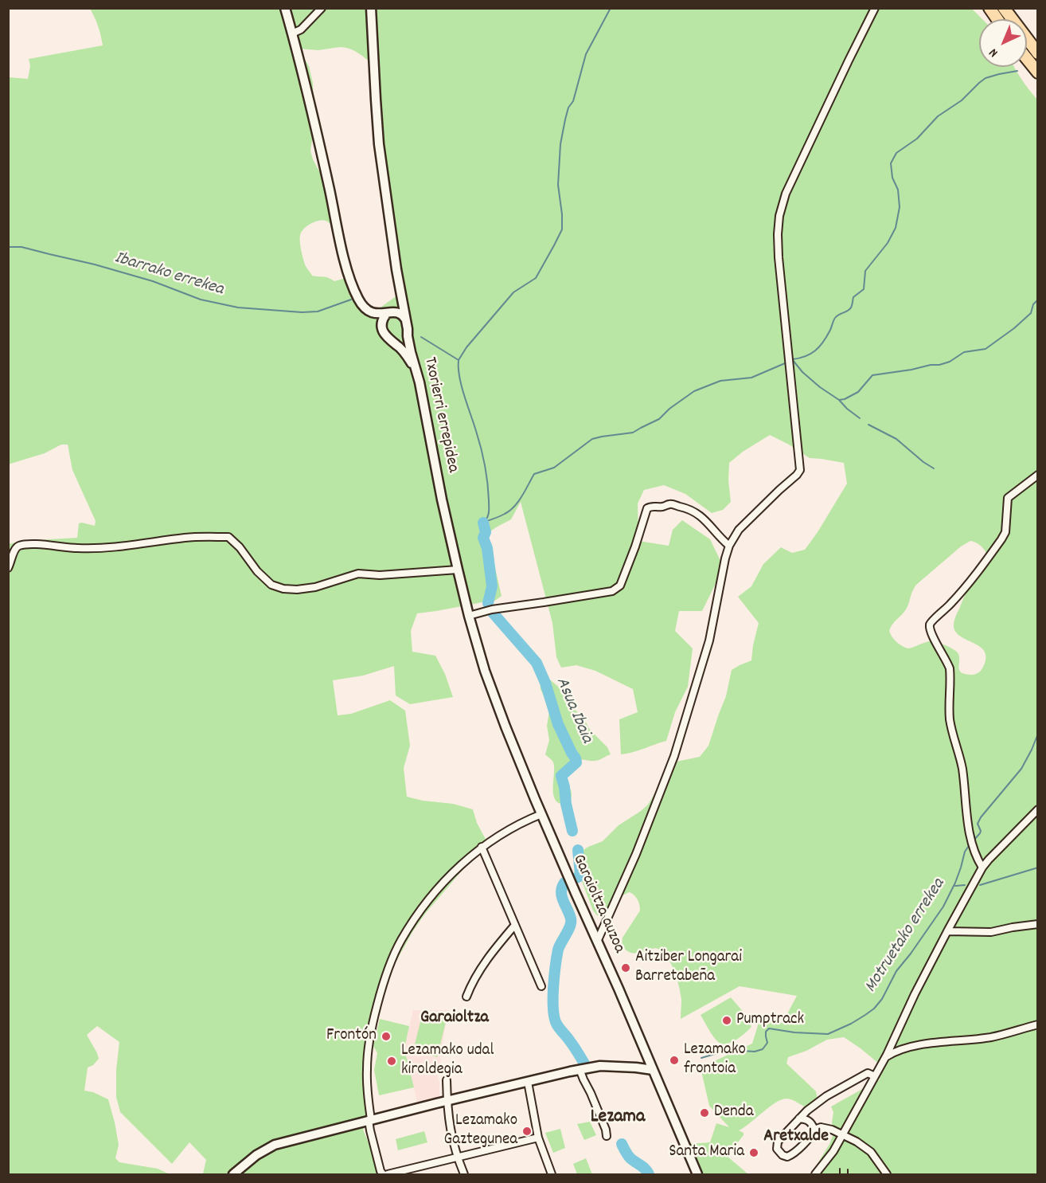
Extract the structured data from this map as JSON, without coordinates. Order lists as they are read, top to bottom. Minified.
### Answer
{"streets":{"street":["Txorierri errepidea","Garaioltza auzoa"]},"crossings":[["Txorierri errepidea","Garaioltza auzoa"]],"districts":["Garaioltza","Lezama","Aretxalde"],"water":["Ibarrako errekea","Asua Ibaia","Motruetako errekea"],"places":["Aitziber Longarai Barretabeña","Pumptrack","Frontón","Lezamako frontoia","Lezamako udal kiroldegia","Denda","Lezamako Gaztegunea","Santa Maria"],"north":"bottom left"}
